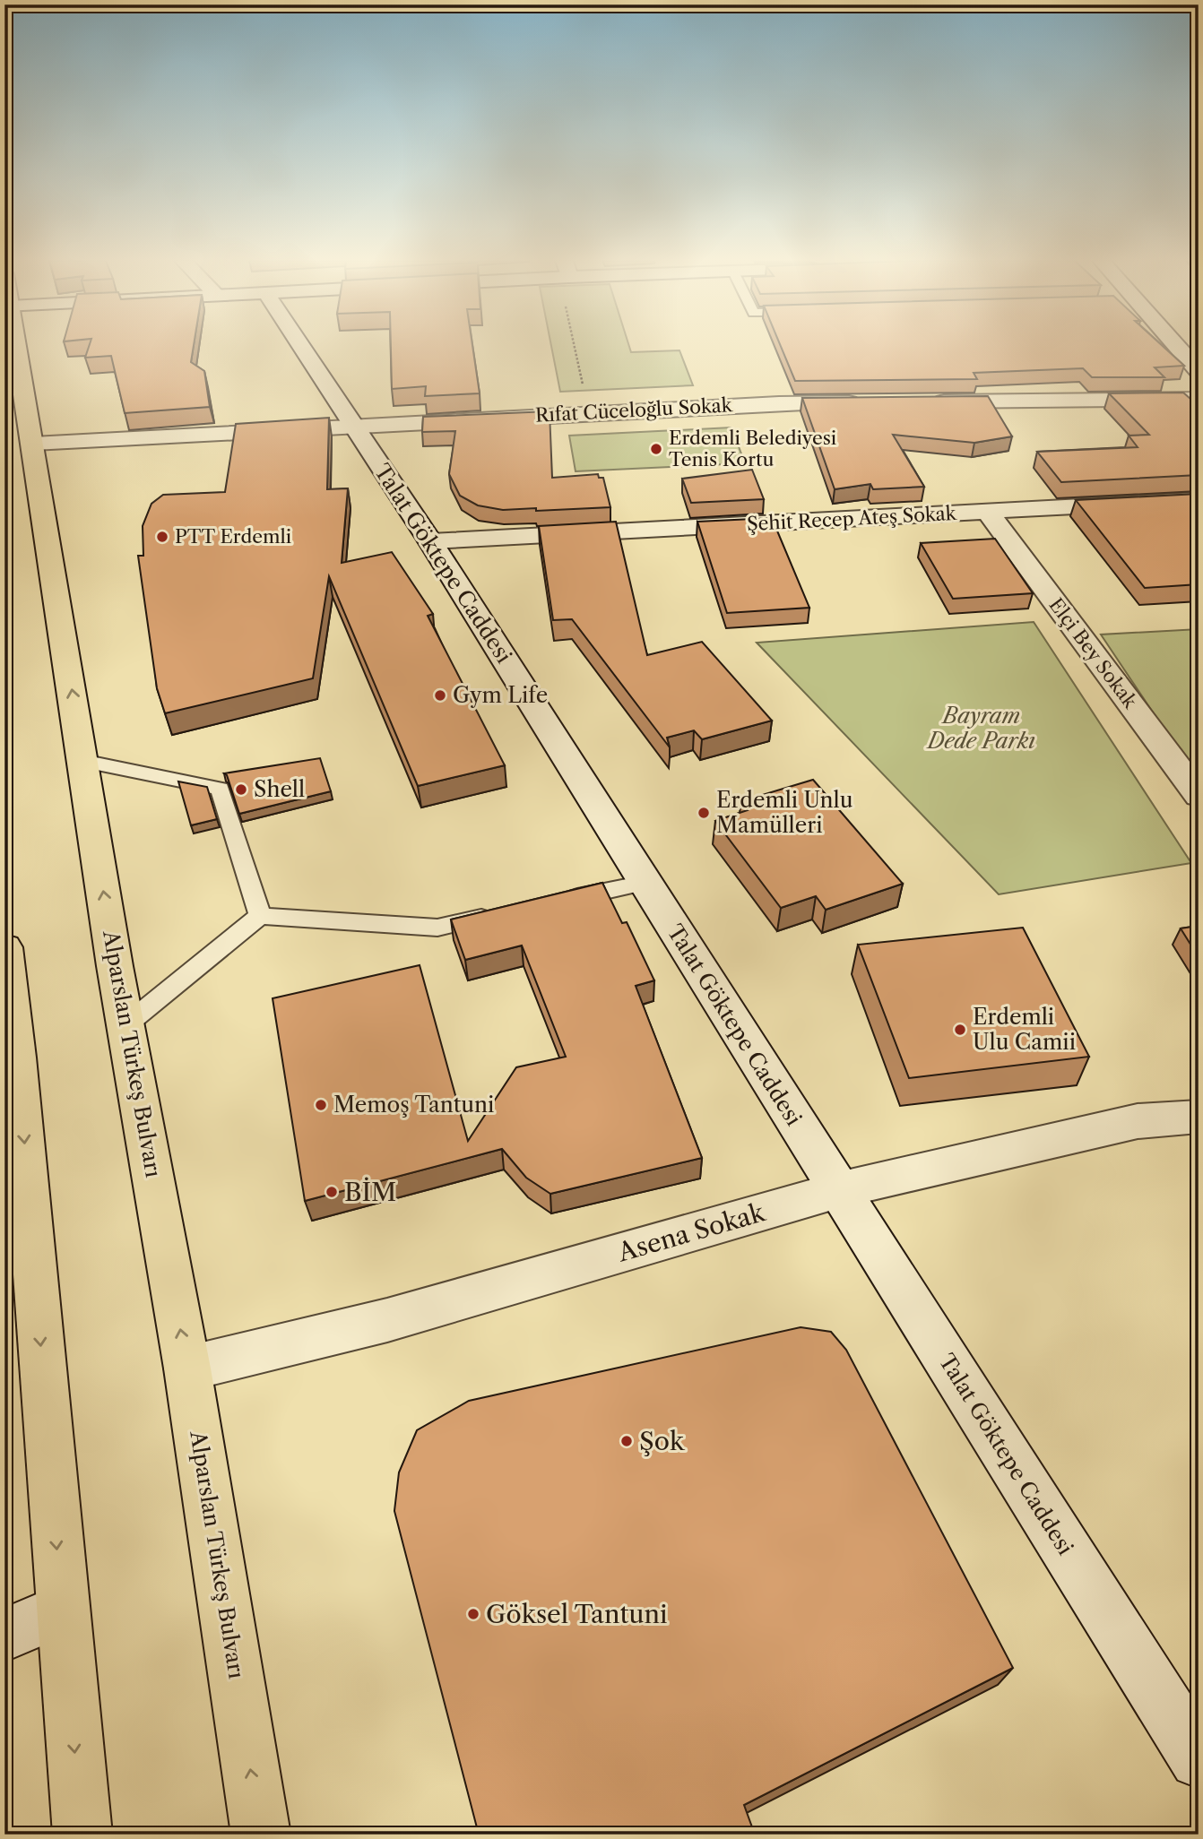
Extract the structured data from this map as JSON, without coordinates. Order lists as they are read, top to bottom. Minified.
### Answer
{"streets":{"highway":["Alparslan Türkeş Bulvarı"],"street":["Rıfat Cüceloğlu Sokak","Şehit Recep Ateş Sokak","Talat Göktepe Caddesi","Elçi Bey Sokak","Asena Sokak"]},"crossings":[["Rıfat Cüceloğlu Sokak","Talat Göktepe Caddesi"],["Rıfat Cüceloğlu Sokak","Alparslan Türkeş Bulvarı"],["Şehit Recep Ateş Sokak","Talat Göktepe Caddesi"],["Şehit Recep Ateş Sokak","Elçi Bey Sokak"],["Talat Göktepe Caddesi","Asena Sokak"],["Alparslan Türkeş Bulvarı","Asena Sokak"]],"parks":["Bayram Dede Parkı"],"places":["Erdemli Belediyesi Tenis Kortu","PTT Erdemli","Gym Life","Shell","Erdemli Unlu Mamülleri","Erdemli Ulu Camii","Memoş Tantuni","BİM","Şok","Göksel Tantuni"]}
